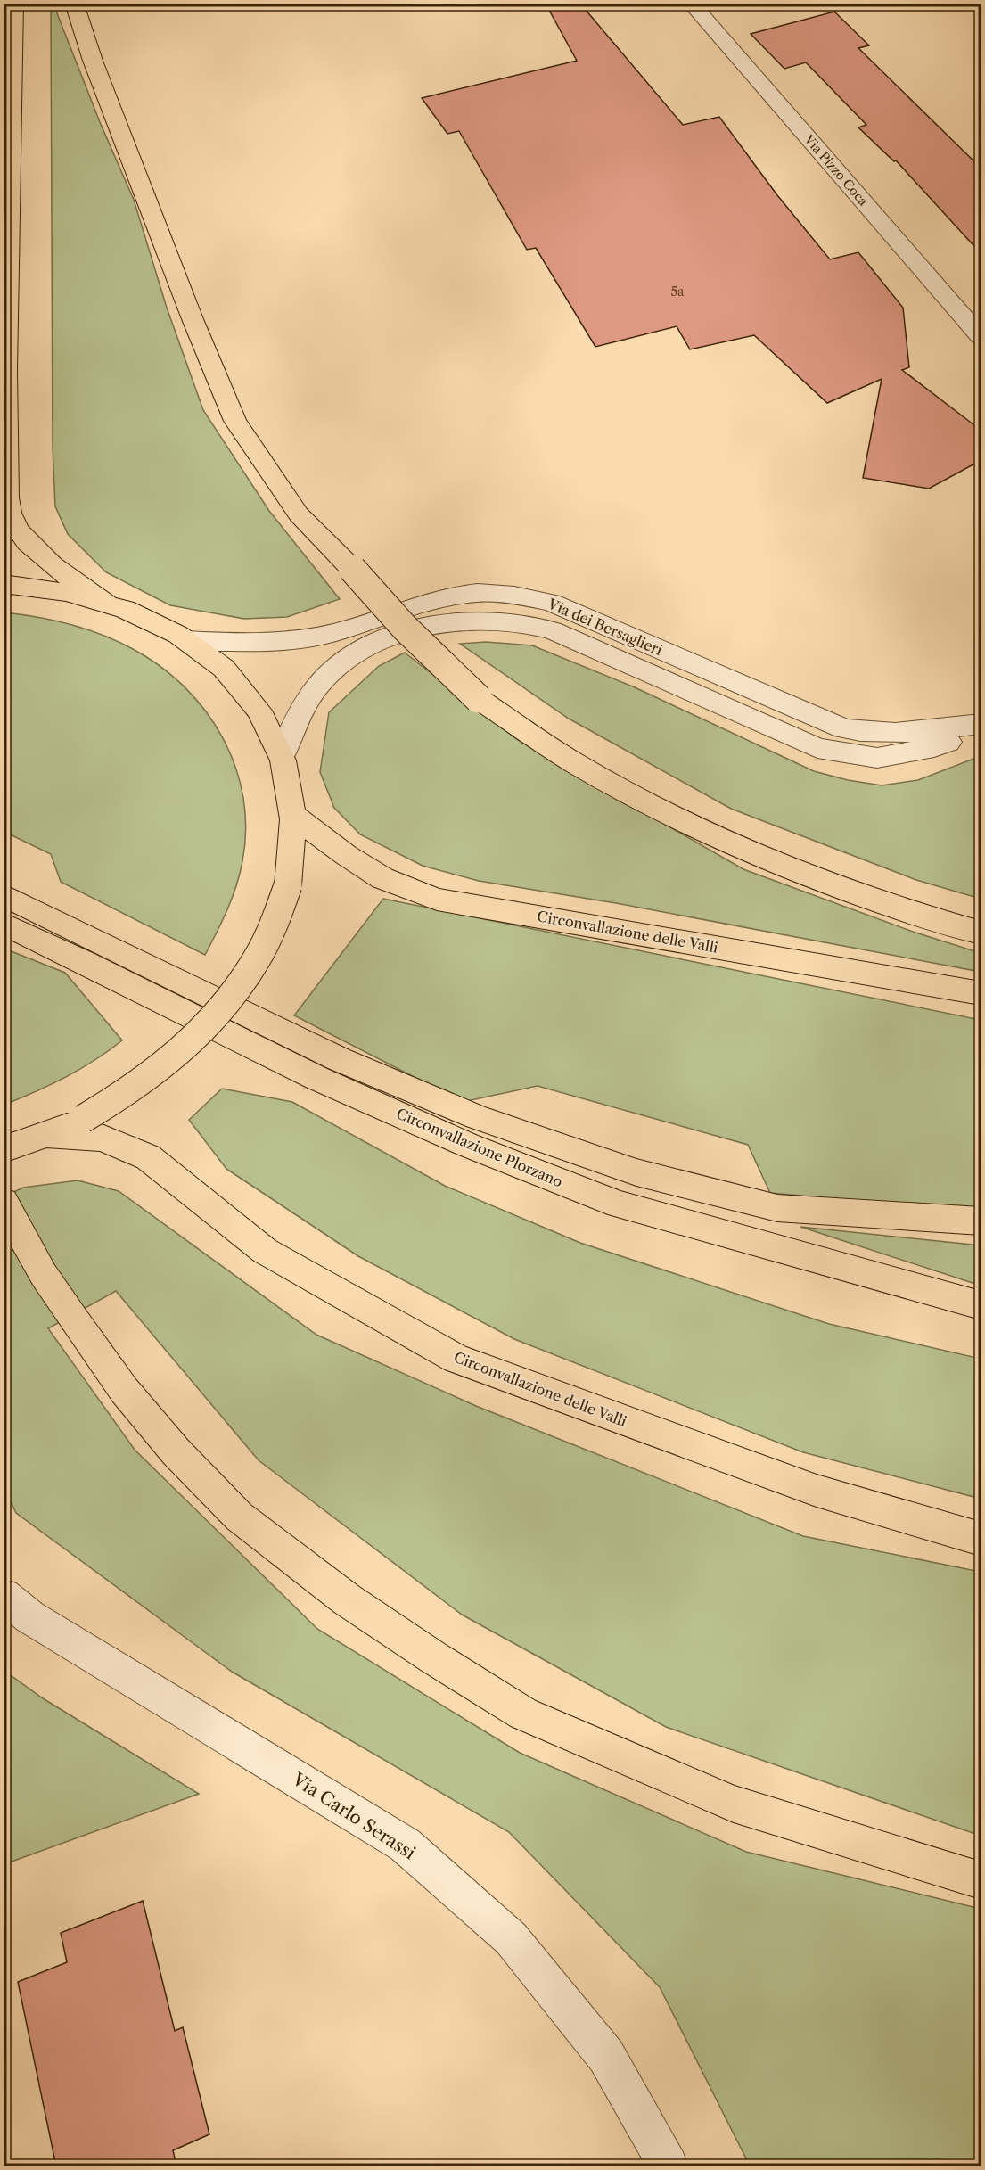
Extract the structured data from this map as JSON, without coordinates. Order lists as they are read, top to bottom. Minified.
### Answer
{"streets":{"highway":["Circonvallazione delle Valli","Circonvallazione Plorzano"],"street":["Via Pizzo Coca","Via dei Bersaglieri","Via Carlo Serassi"]},"house_numbers":["5a"]}
